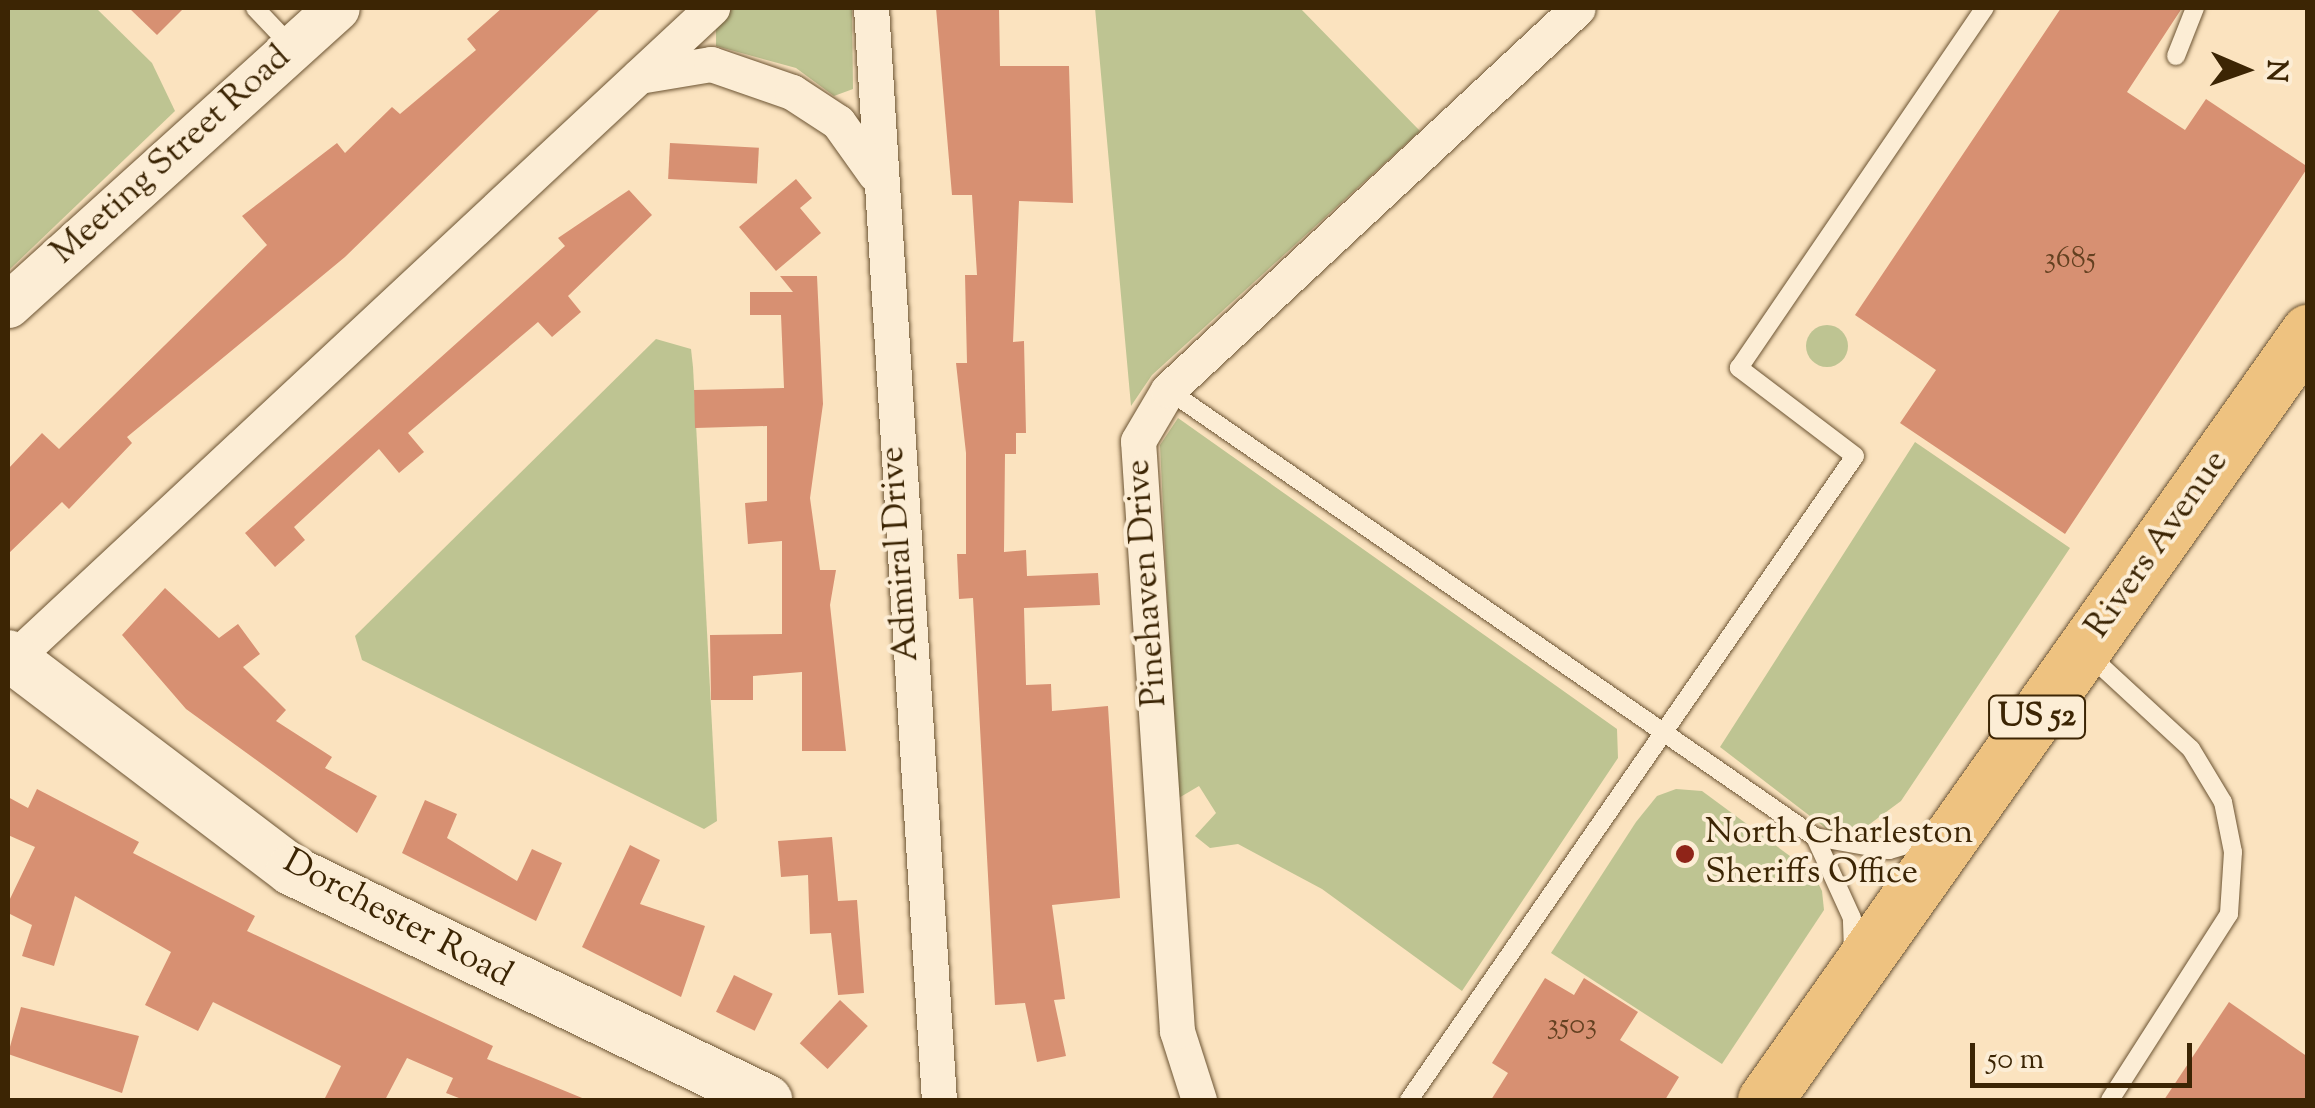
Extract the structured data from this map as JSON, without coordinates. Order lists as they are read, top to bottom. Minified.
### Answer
{"streets":{"main road":["Rivers Avenue","US 52","Dorchester Road"],"street":["Meeting Street Road","Admiral Drive","Pinehaven Drive"]},"places":["North Charleston Sheriffs Office"],"house_numbers":["3685","3503"],"scale_bar":"50 m","north":"right"}
